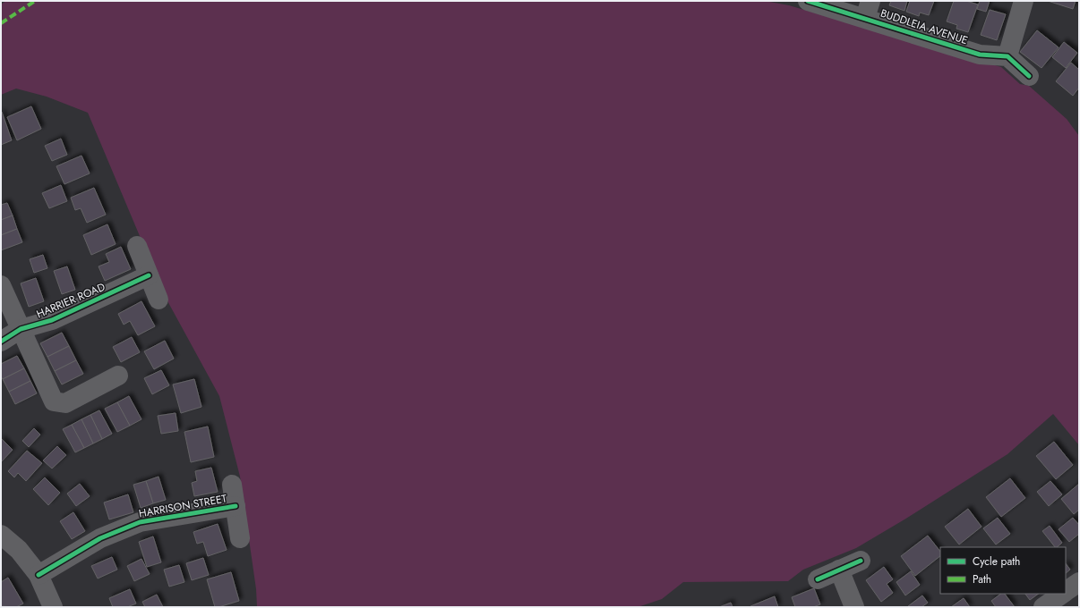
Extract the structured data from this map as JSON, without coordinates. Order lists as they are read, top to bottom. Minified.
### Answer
{"streets":{"street":["BUDDLEIA AVENUE","HARRIER ROAD","HARRISON STREET"]},"legend":["Cycle path","Path"]}
